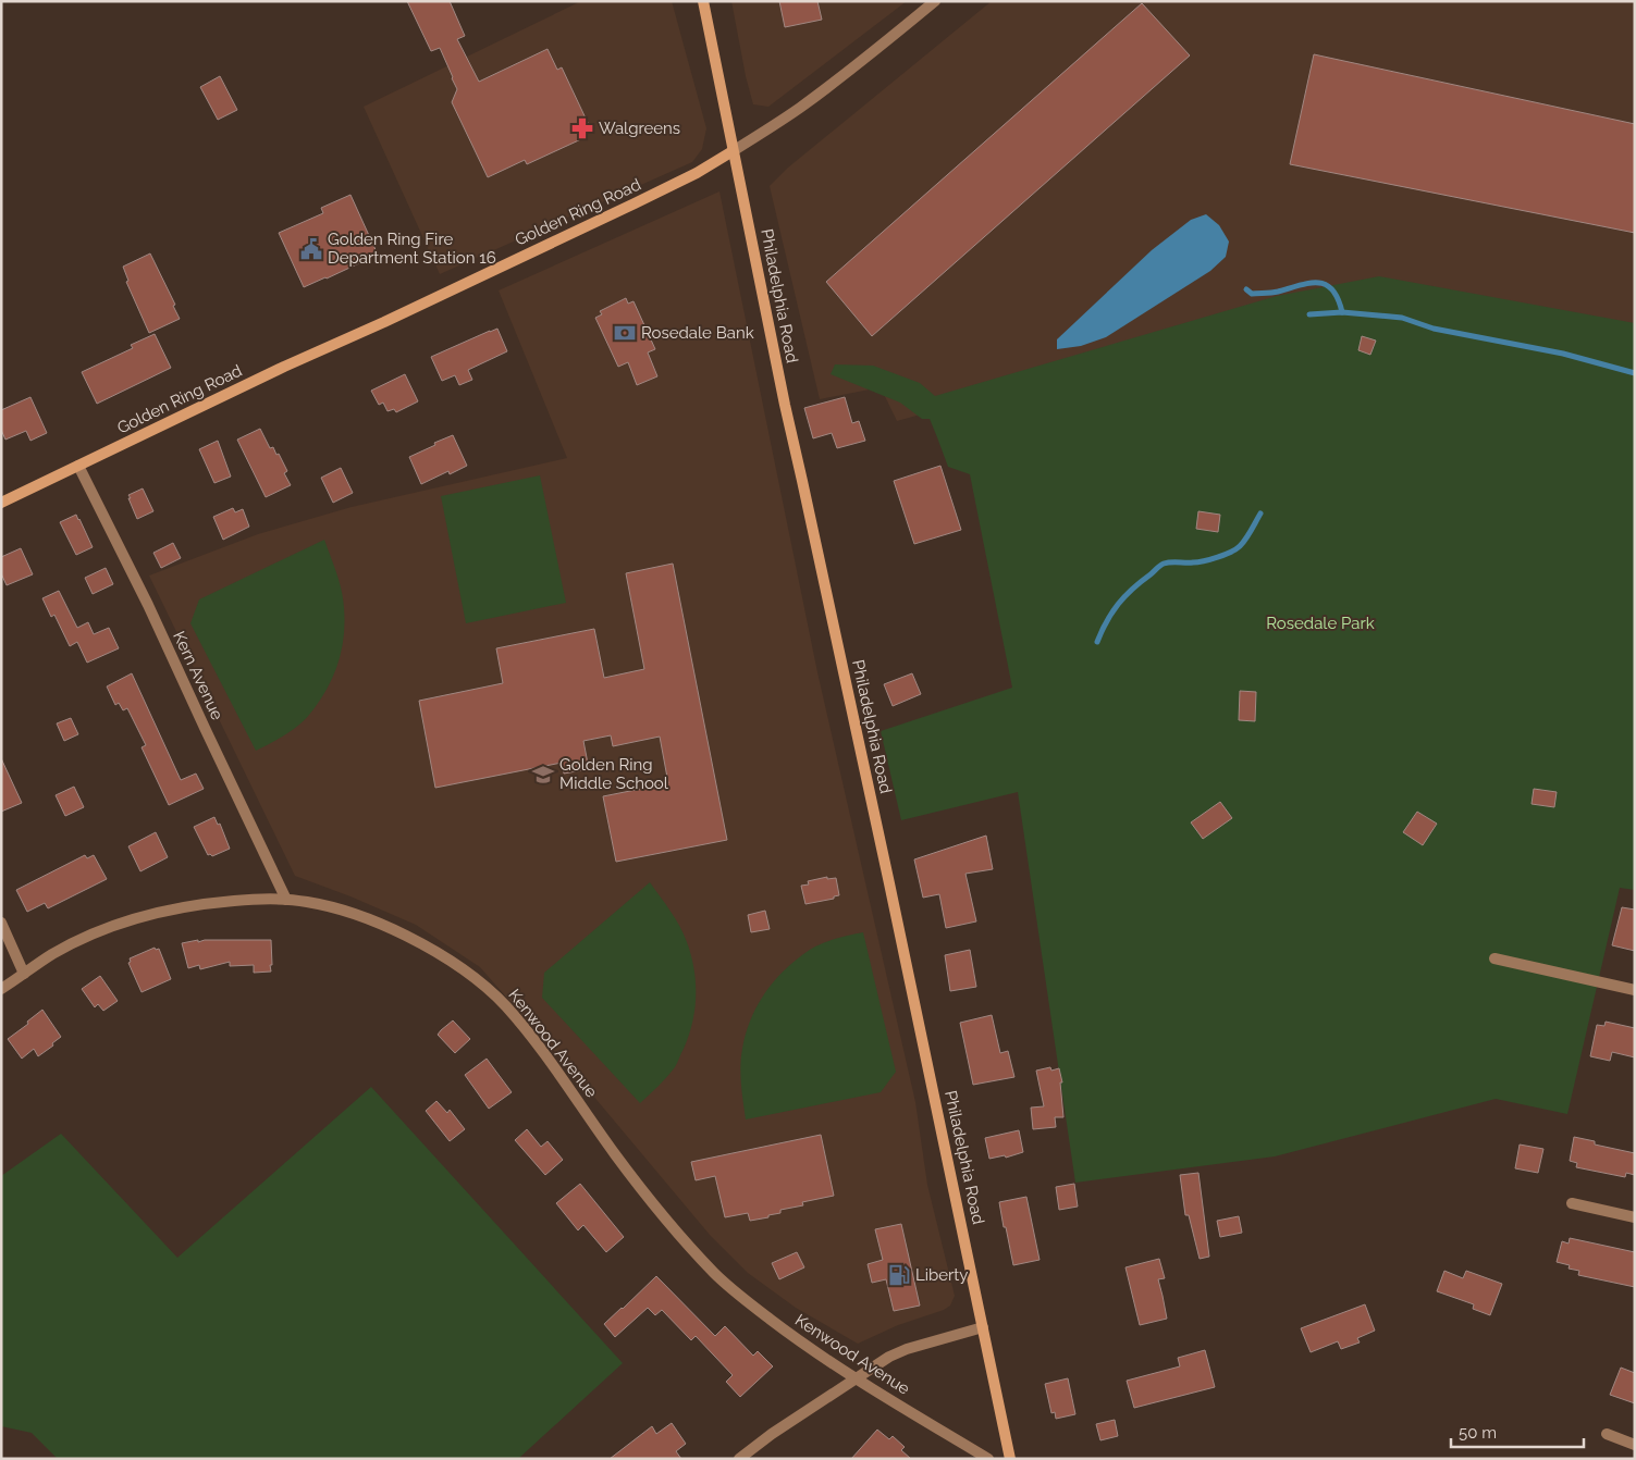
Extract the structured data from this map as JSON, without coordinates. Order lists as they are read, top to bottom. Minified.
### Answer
{"streets":{"main road":["Golden Ring Road","Philadelphia Road"],"street":["Kern Avenue","Kenwood Avenue"]},"crossings":[["Golden Ring Road","Philadelphia Road"],["Golden Ring Road","Kern Avenue"],["Kern Avenue","Kenwood Avenue"]],"parks":["Rosedale Park"],"places":{"pharmacy":["Walgreens"],"public building":["Golden Ring Fire Department Station 16"],"bank":["Rosedale Bank"],"school or university":["Golden Ring Middle School"],"fuel station":["Liberty"]},"scale_bar":"50 m"}
